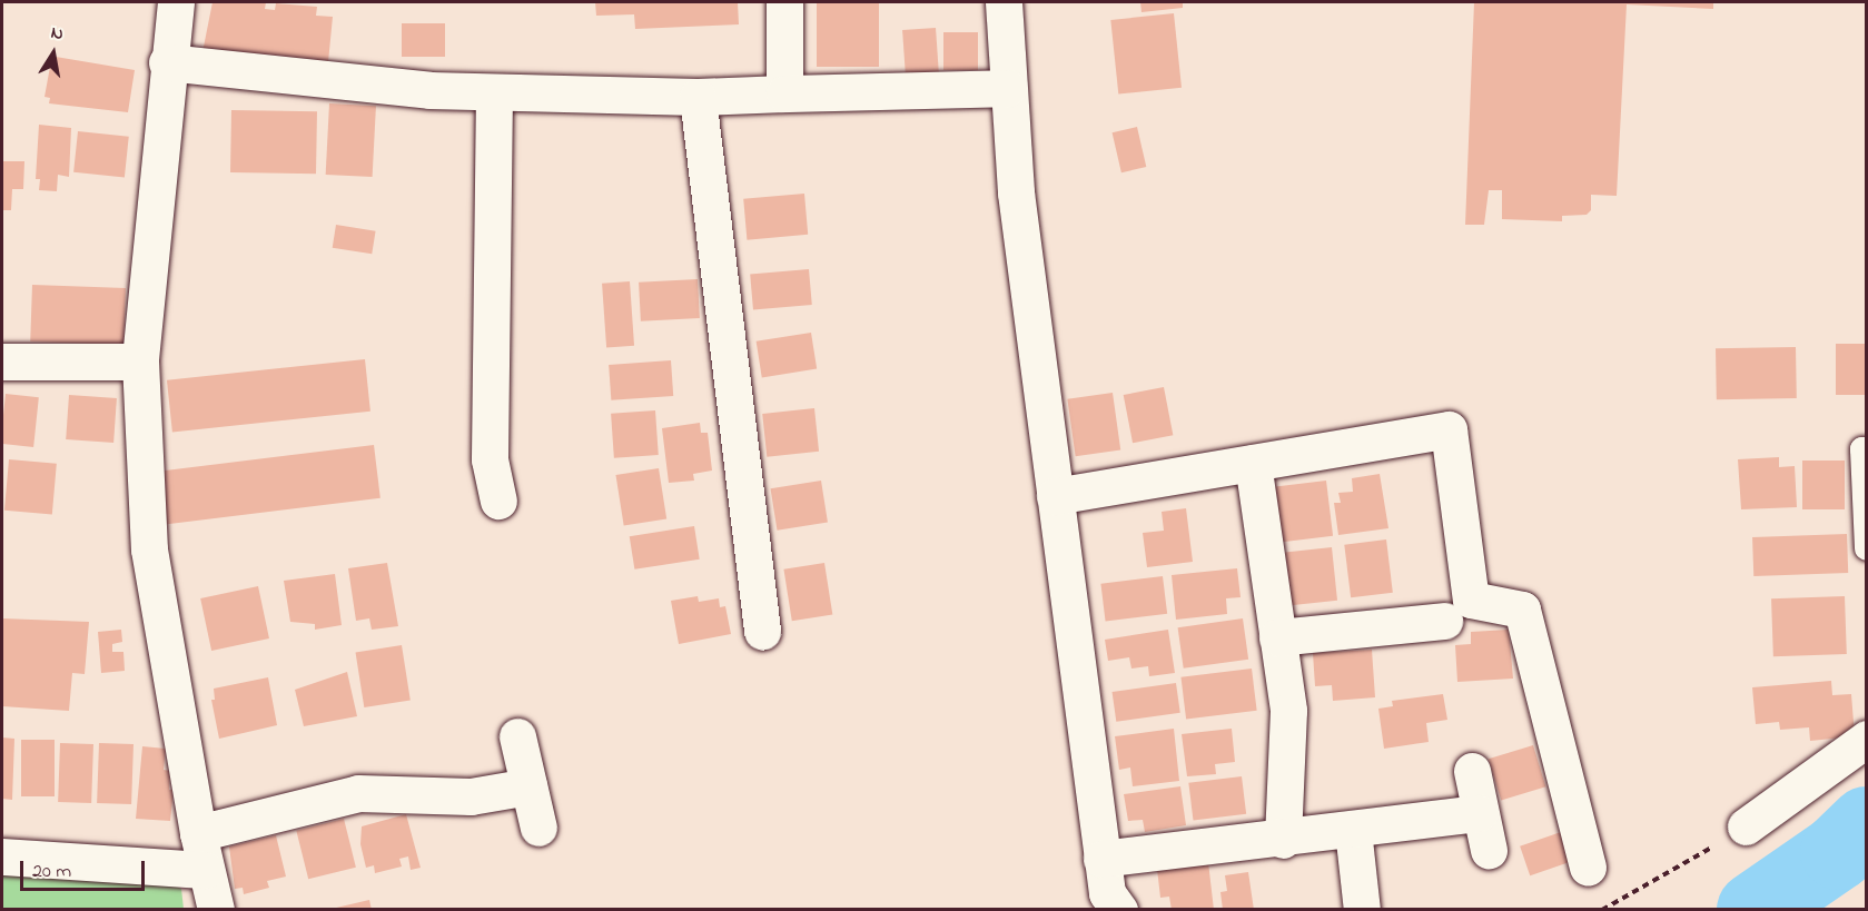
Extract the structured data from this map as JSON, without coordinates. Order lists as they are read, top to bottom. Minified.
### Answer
{"scale_bar":"20 m","north":"top"}
